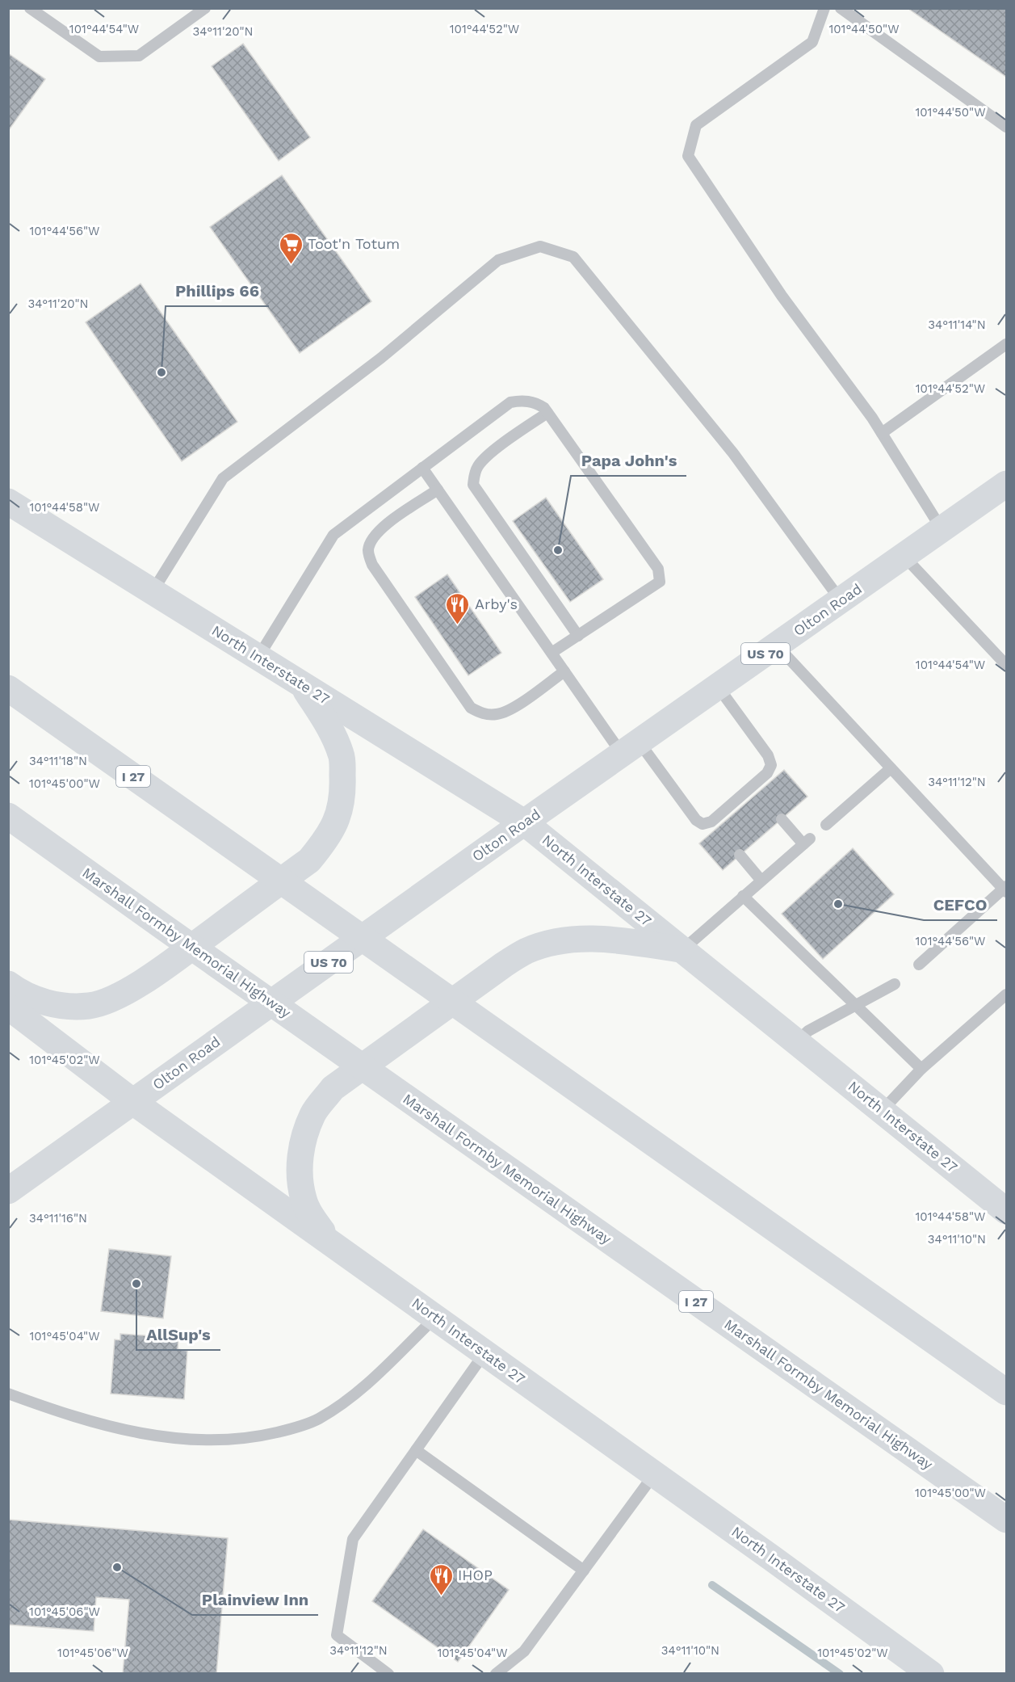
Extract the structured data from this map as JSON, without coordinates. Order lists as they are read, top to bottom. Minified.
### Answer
{"streets":{"main road":["Olton Road","US 70","North Interstate 27","I 27","Marshall Formby Memorial Highway"]},"crossings":[["Olton Road","North Interstate 27"]],"places":{"supermarket":["Toot'n Totum"],"other":["Phillips 66","Papa John's","CEFCO","AllSup's","Plainview Inn"],"restaurant":["Arby's","IHOP"]},"coordinates":["101°44'54\"W","101°44'52\"W","101°44'50\"W","34°11'20\"N","101°44'56\"W","34°11'14\"N","101°44'58\"W","34°11'18\"N","34°11'12\"N","101°45'00\"W","101°45'02\"W","34°11'16\"N","34°11'10\"N","101°45'04\"W","101°45'06\"W"]}
